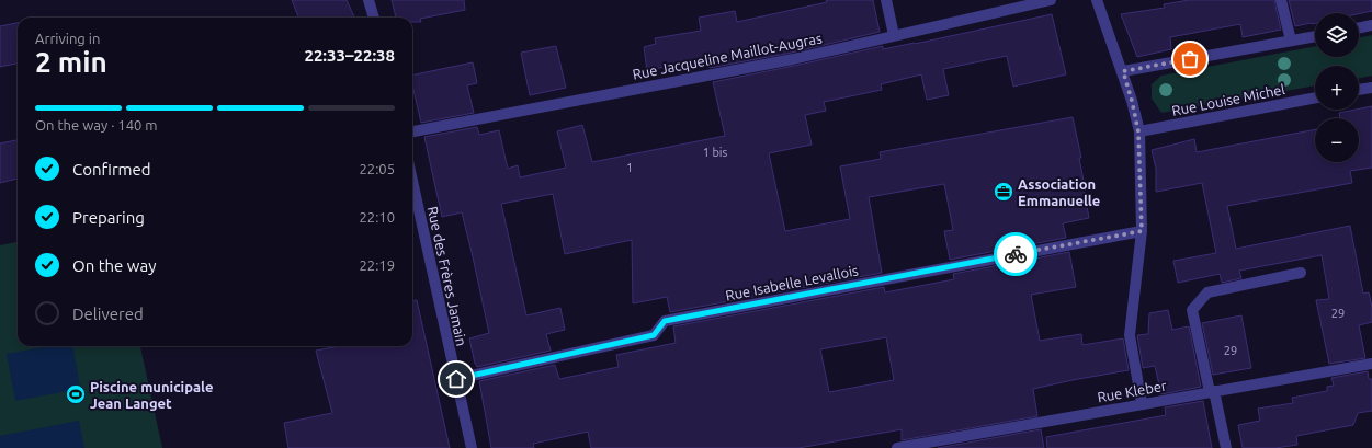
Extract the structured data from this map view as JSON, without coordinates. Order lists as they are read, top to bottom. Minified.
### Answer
{"streets":{"street":["Rue Jacqueline Maillot-Augras","Rue Louise Michel","Rue des Frères Jamain","Rue Isabelle Levallois","Rue Kleber"]},"crossings":[["Rue des Frères Jamain","Rue Isabelle Levallois"]],"places":{"office":["Association Emmanuelle"],"sports":["Piscine municipale Jean Langet"]},"house_numbers":["1 bis","1","29","29"],"page":{"map_buttons":["+","−"],"heading":["2 min","Arriving in","22:33–22:38"],"bar":"On the way · 140 m","list":[["Confirmed","22:05"],["Preparing","22:10"],["On the way","22:19"],"Delivered"]}}
